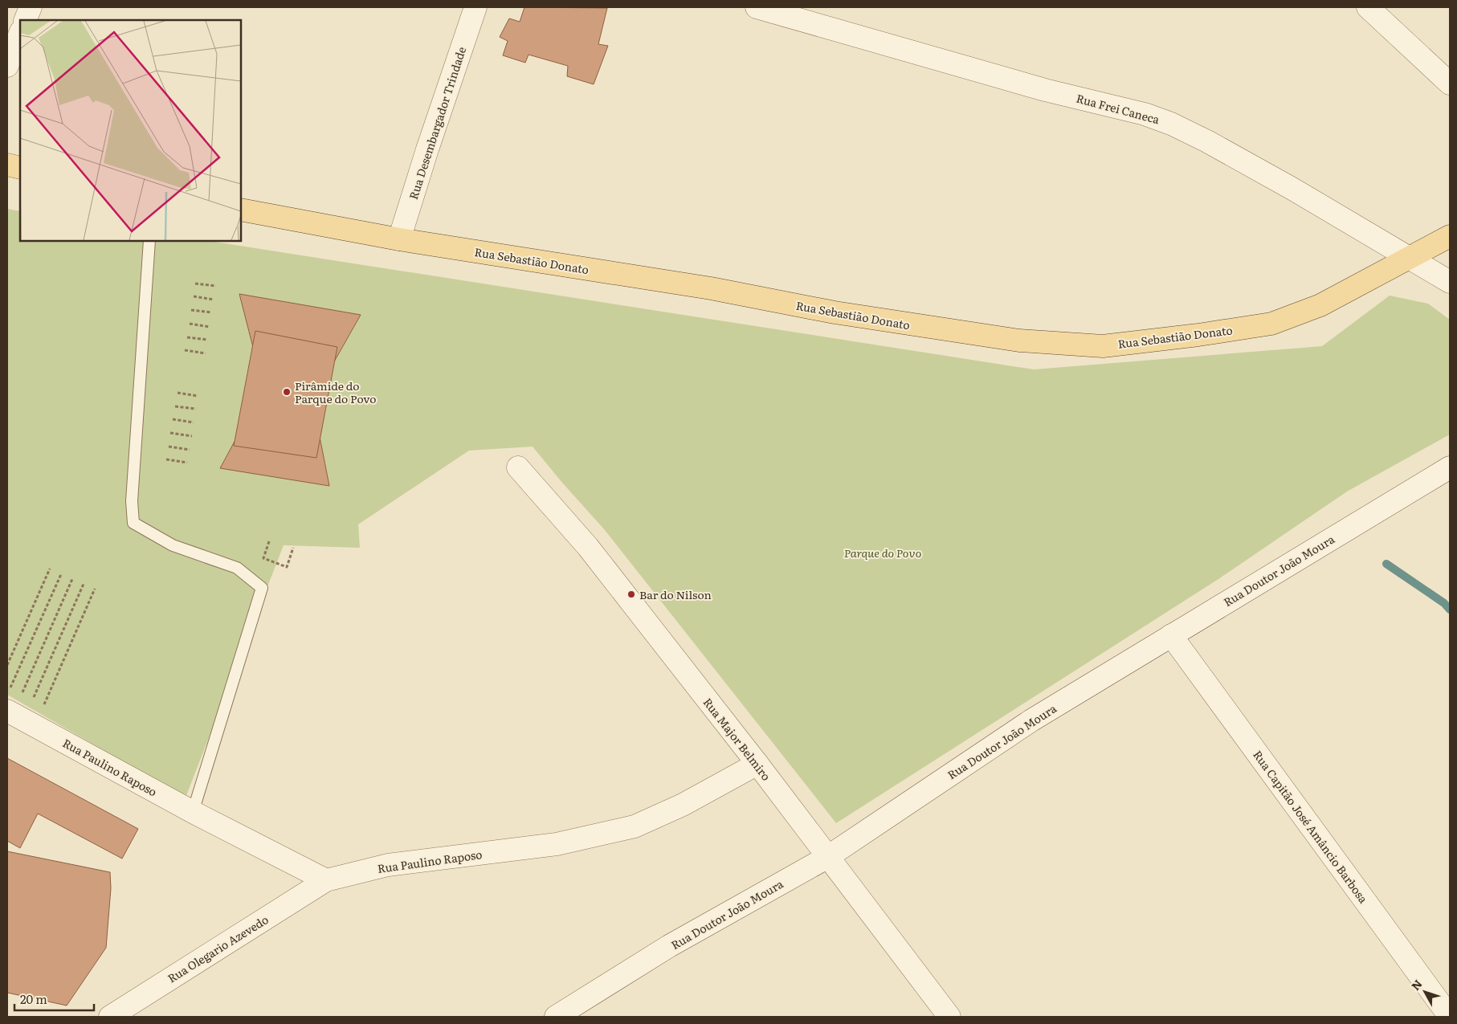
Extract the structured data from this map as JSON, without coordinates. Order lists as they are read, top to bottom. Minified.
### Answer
{"streets":{"main road":["Rua Sebastião Donato"],"street":["Rua Frei Caneca","Rua Desembargador Trindade","Rua Doutor João Moura","Rua Major Belmiro","Rua Paulino Raposo","Rua Capitão José Amâncio Barbosa","Rua Olegario Azevedo"]},"crossings":[["Rua Frei Caneca","Rua Sebastião Donato"],["Rua Desembargador Trindade","Rua Sebastião Donato"],["Rua Doutor João Moura","Rua Major Belmiro"],["Rua Doutor João Moura","Rua Capitão José Amâncio Barbosa"],["Rua Major Belmiro","Rua Paulino Raposo"],["Rua Paulino Raposo","Rua Olegario Azevedo"]],"parks":["Parque do Povo"],"places":["Pirâmide do Parque do Povo","Bar do Nilson"],"scale_bar":"20 m","north":"top left"}
